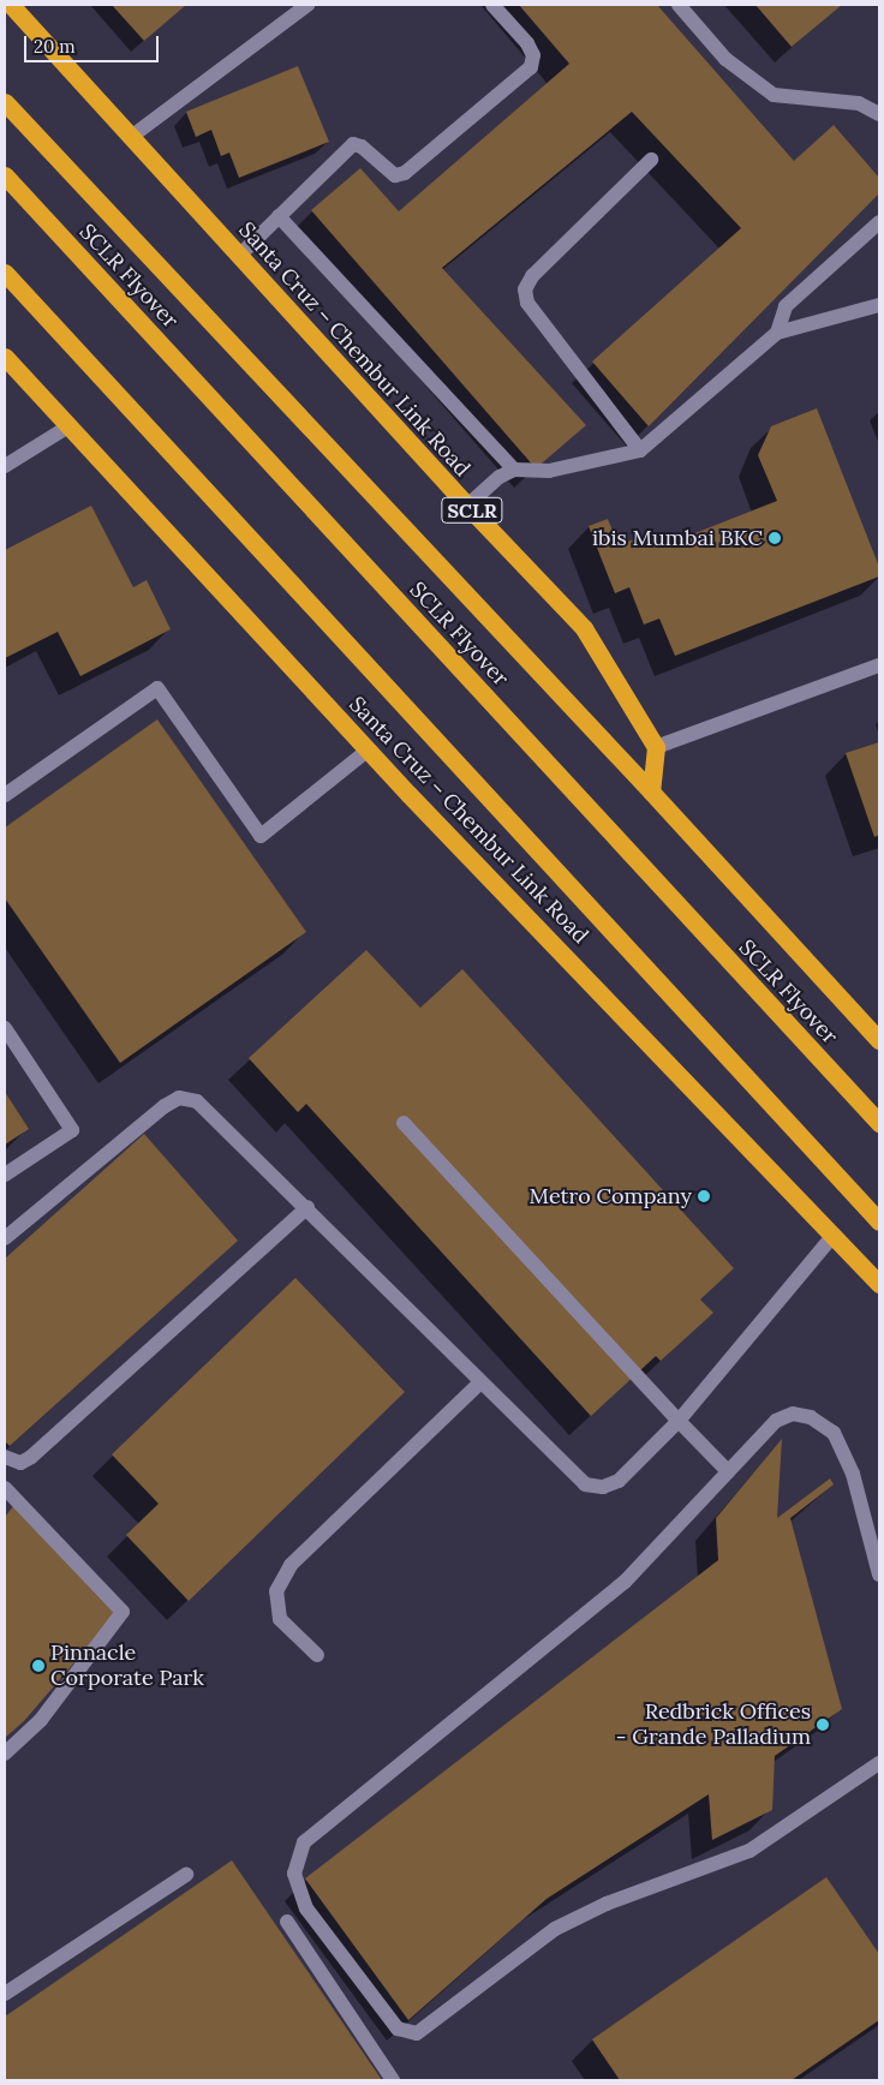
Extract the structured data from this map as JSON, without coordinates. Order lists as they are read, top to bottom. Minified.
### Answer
{"streets":{"highway":["SCLR Flyover","Santa Cruz – Chembur Link Road","SCLR"]},"places":["ibis Mumbai BKC","Metro Company","Pinnacle Corporate Park","Redbrick Offices - Grande Palladium"],"scale_bar":"20 m"}
